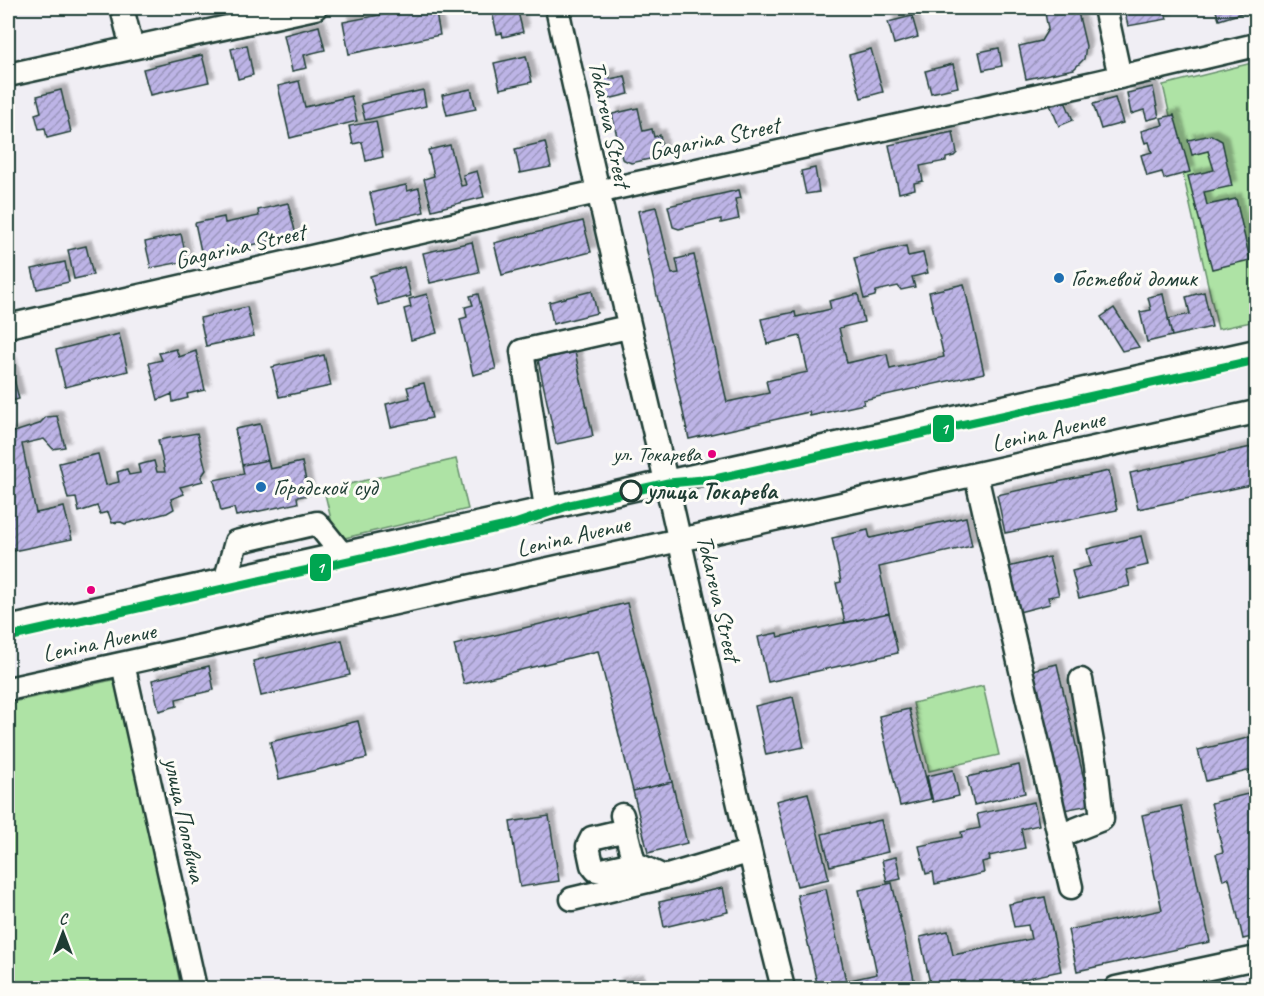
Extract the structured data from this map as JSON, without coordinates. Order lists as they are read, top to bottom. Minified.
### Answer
{"streets":{"street":["Tokareva Street","Gagarina Street","Lenina Avenue","улица Поповича"]},"crossings":[["Tokareva Street","Gagarina Street"],["Tokareva Street","Lenina Avenue"],["Lenina Avenue","улица Поповича"]],"places":["Гостевой домик","ул. Токарева","Городской суд","улица Токарева"],"lines":["transit line 1"],"north":"top"}
